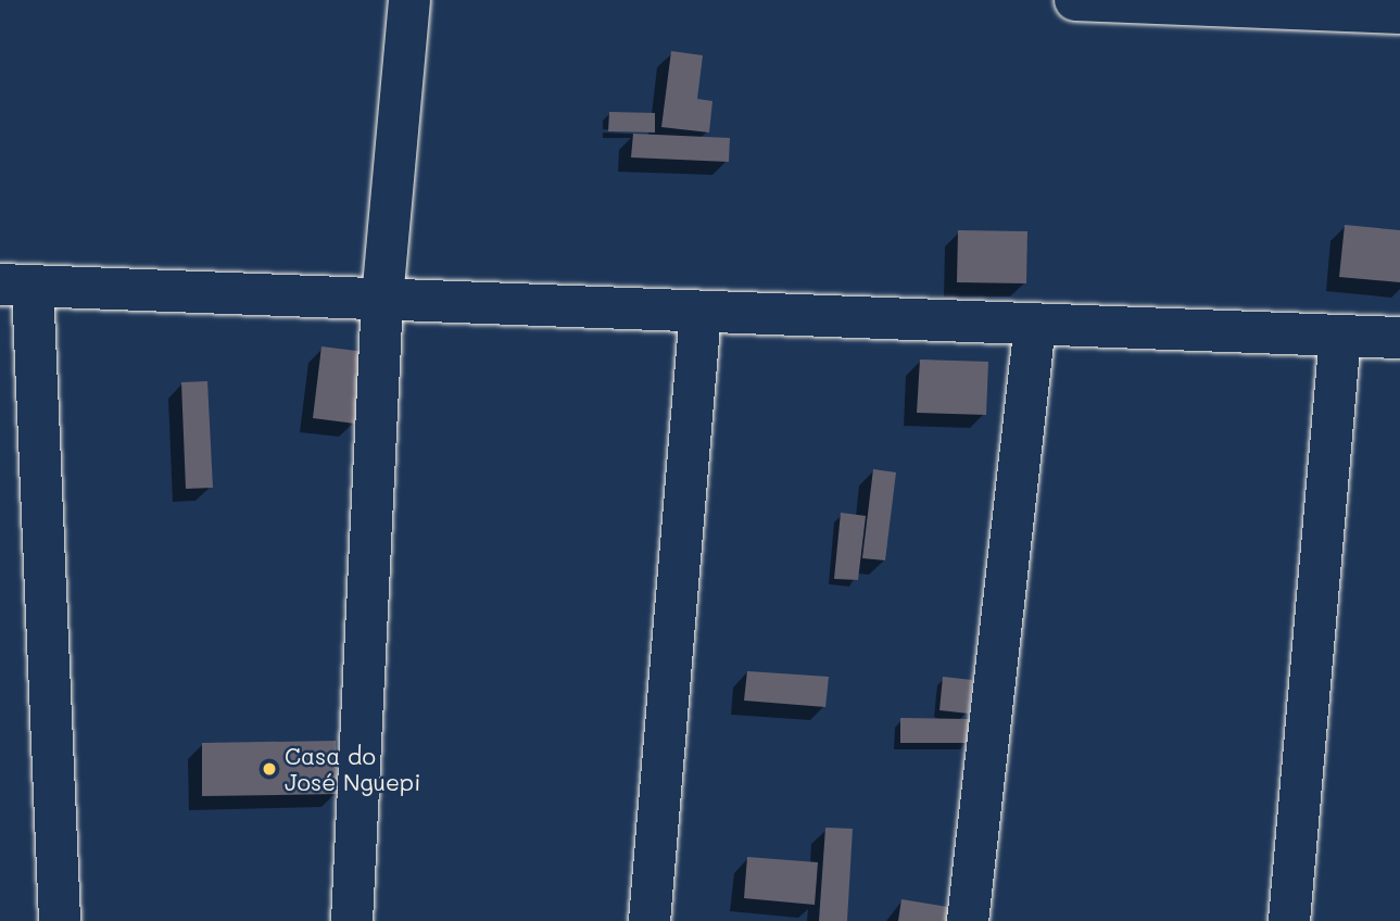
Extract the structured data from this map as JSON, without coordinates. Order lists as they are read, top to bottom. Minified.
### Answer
{"places":["Casa do José Nguepi"]}
